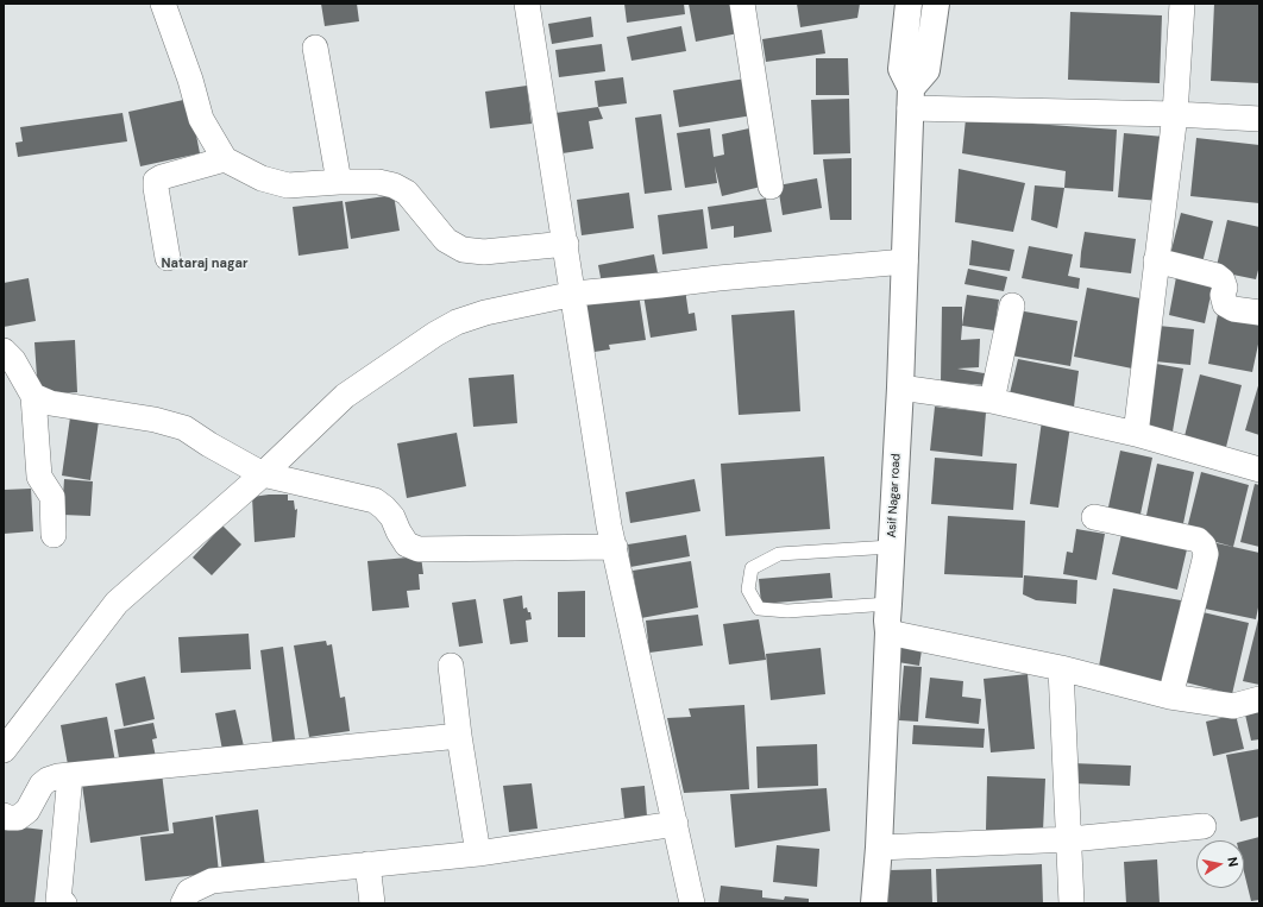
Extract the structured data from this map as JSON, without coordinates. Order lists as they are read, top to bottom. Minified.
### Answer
{"streets":{"main road":["Asif Nagar road"]},"districts":["Nataraj nagar"],"north":"right"}
